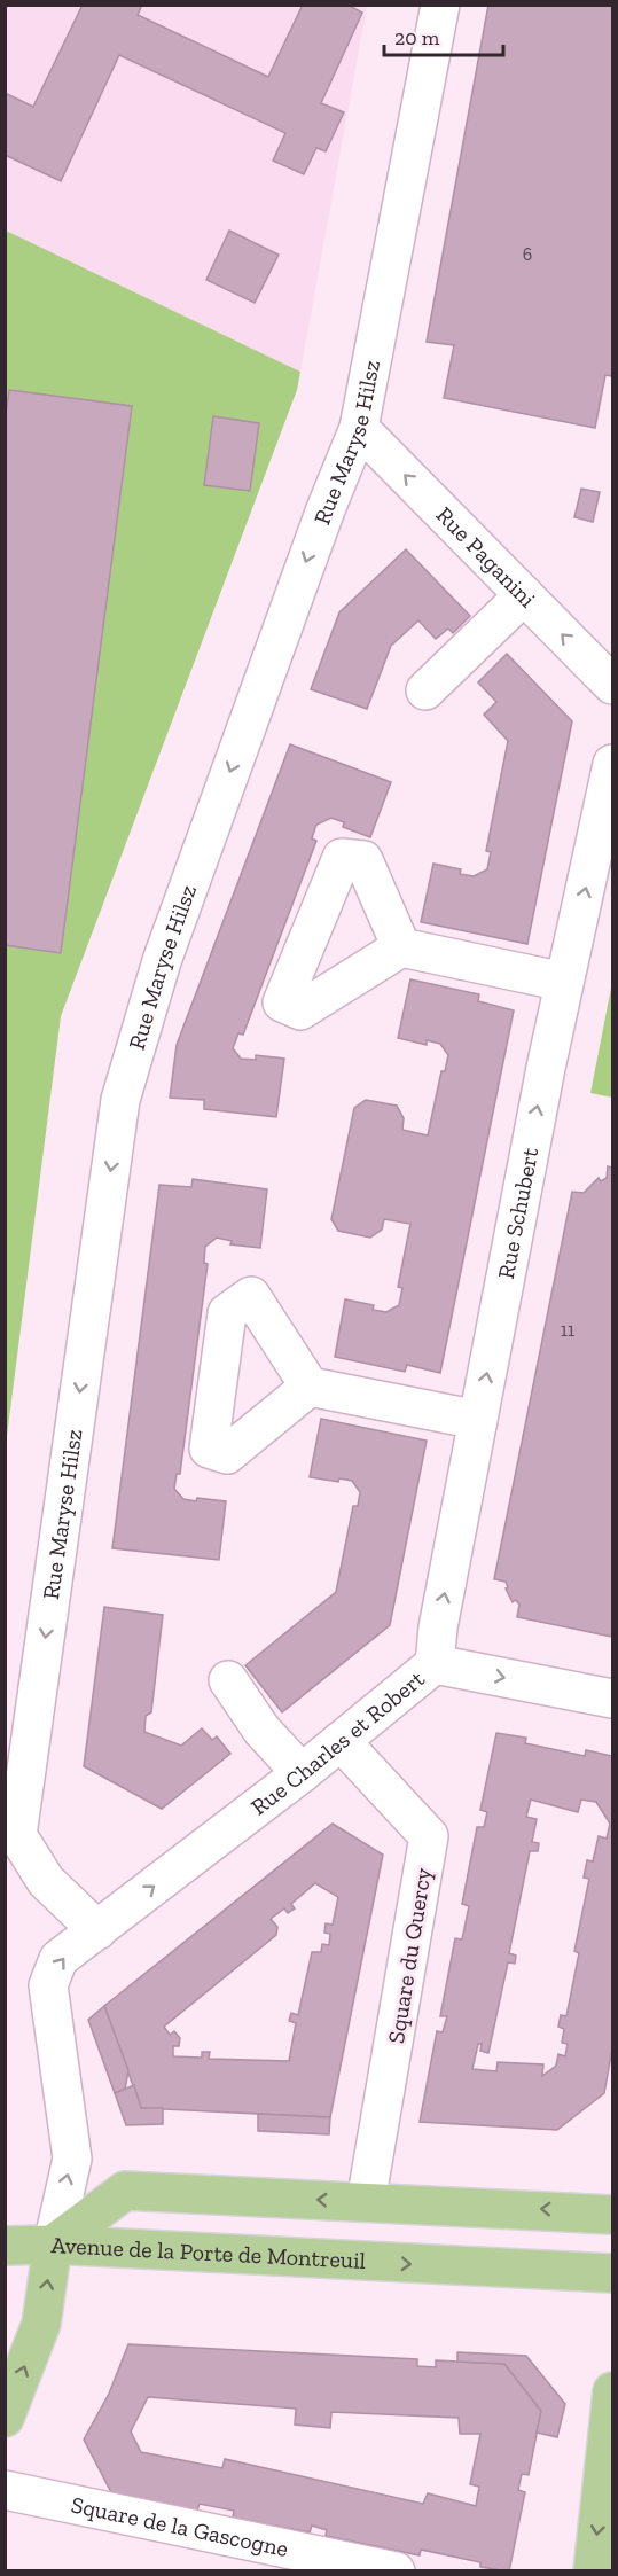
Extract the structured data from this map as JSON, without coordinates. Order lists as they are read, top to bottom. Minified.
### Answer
{"streets":{"main road":["Avenue de la Porte de Montreuil"],"street":["Rue Maryse Hilsz","Rue Paganini","Rue Schubert","Rue Charles et Robert","Square du Quercy","Square de la Gascogne"]},"crossings":[["Rue Maryse Hilsz","Rue Paganini"],["Rue Maryse Hilsz","Rue Charles et Robert"],["Rue Schubert","Rue Charles et Robert"],["Rue Charles et Robert","Square du Quercy"],["Rue Charles et Robert","Avenue de la Porte de Montreuil"],["Square du Quercy","Avenue de la Porte de Montreuil"]],"one_way":["Rue Maryse Hilsz","Rue Paganini","Rue Schubert"],"house_numbers":["6","11"],"scale_bar":"20 m"}
